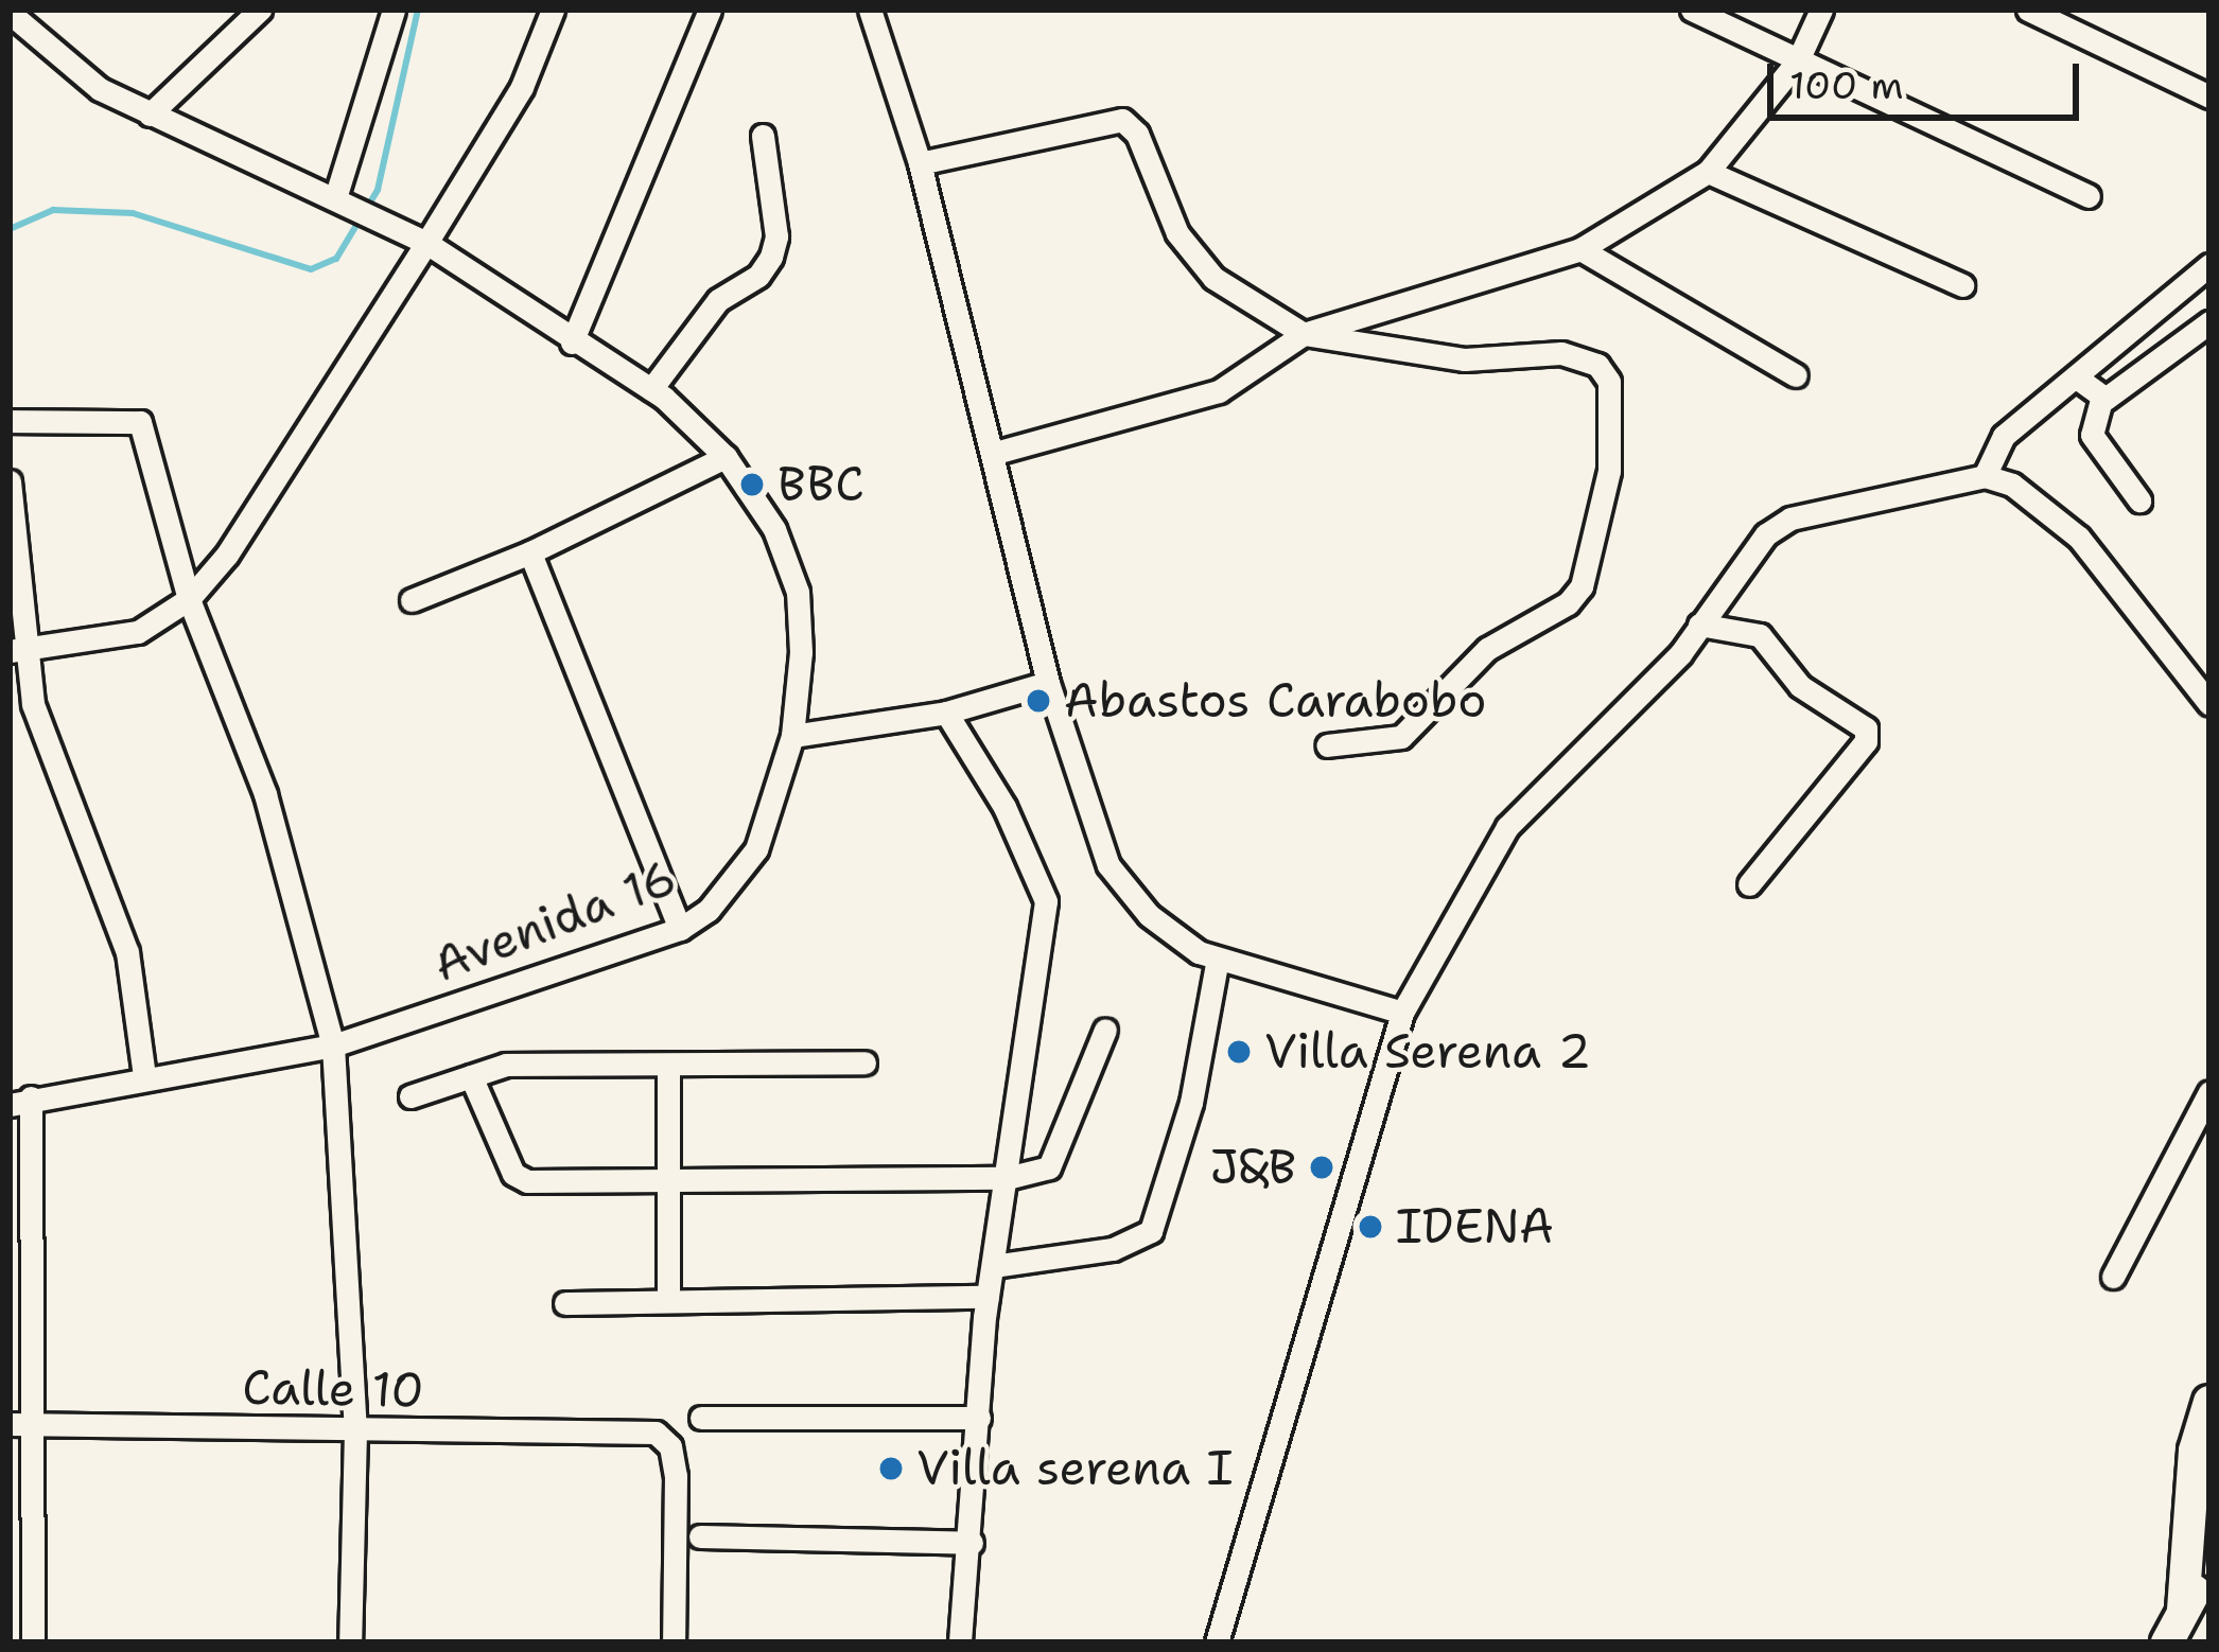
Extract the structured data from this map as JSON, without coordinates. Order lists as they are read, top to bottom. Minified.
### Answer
{"streets":{"street":["Avenida 16","Calle 10"]},"places":["BBC","Abastos Carabobo","Villa Serena 2","J&B","IDENA","Villa serena I"],"scale_bar":"100 m"}
